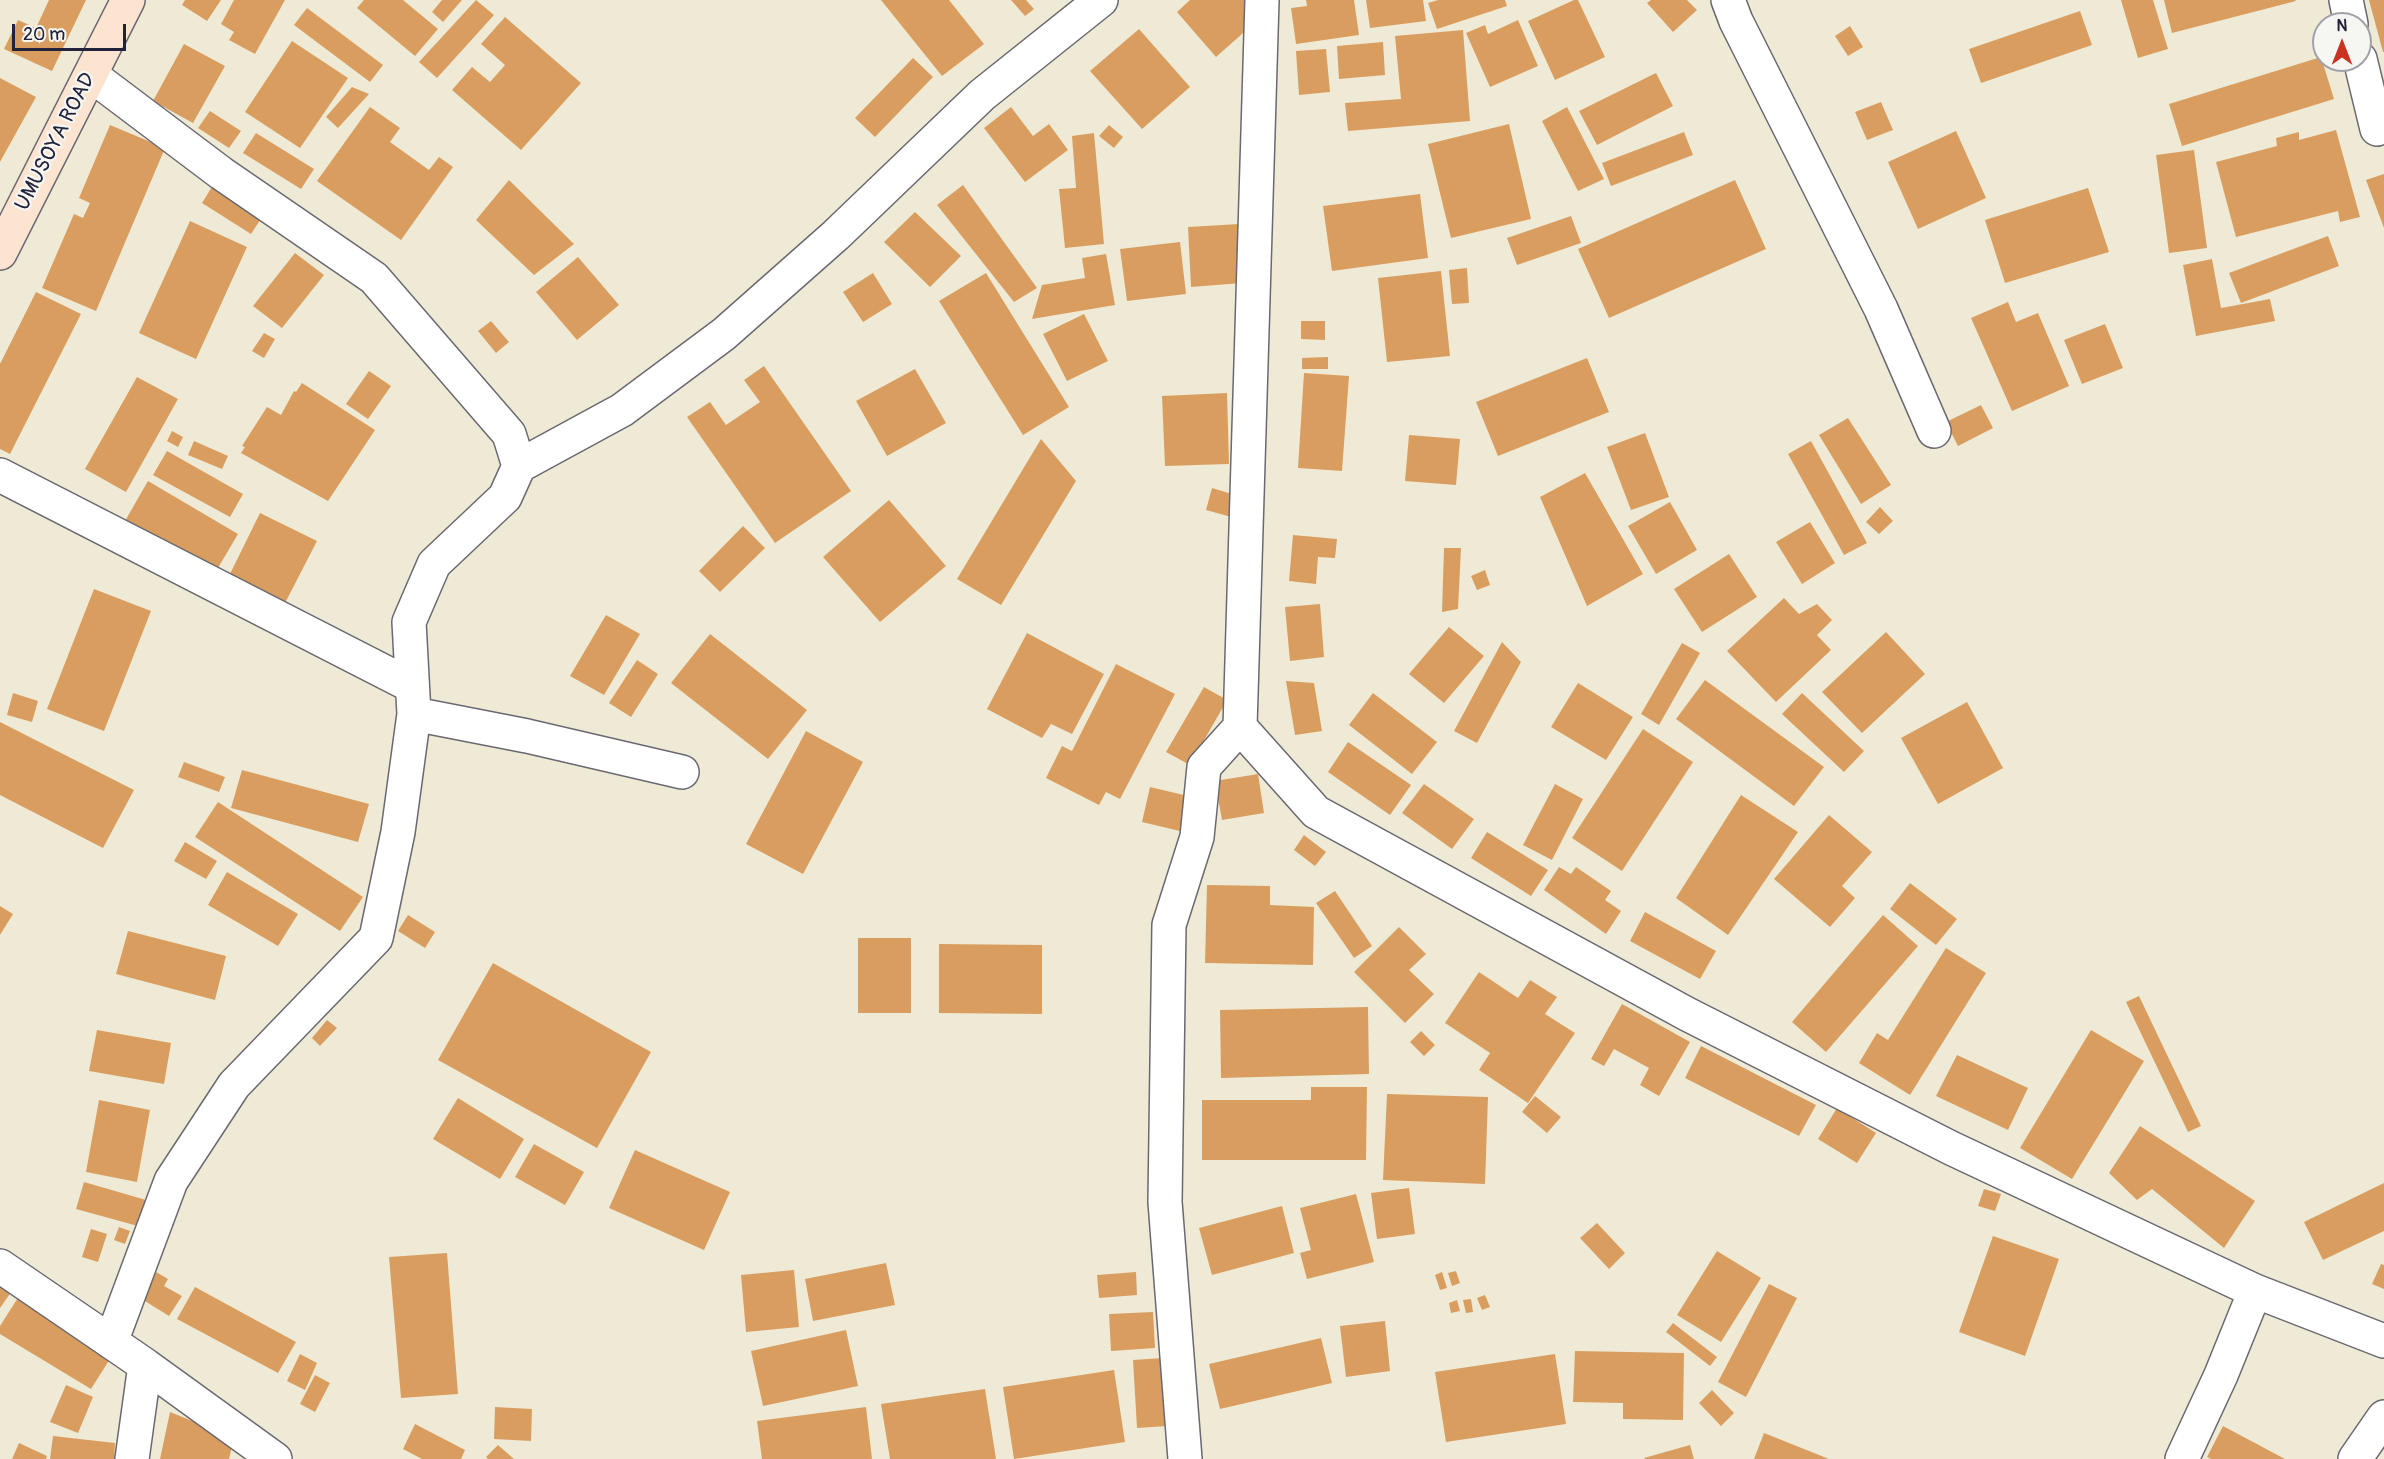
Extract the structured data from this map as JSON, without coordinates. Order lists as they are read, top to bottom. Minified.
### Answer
{"streets":{"main road":["UMUSOYA ROAD"]},"scale_bar":"20 m","north":"top"}
